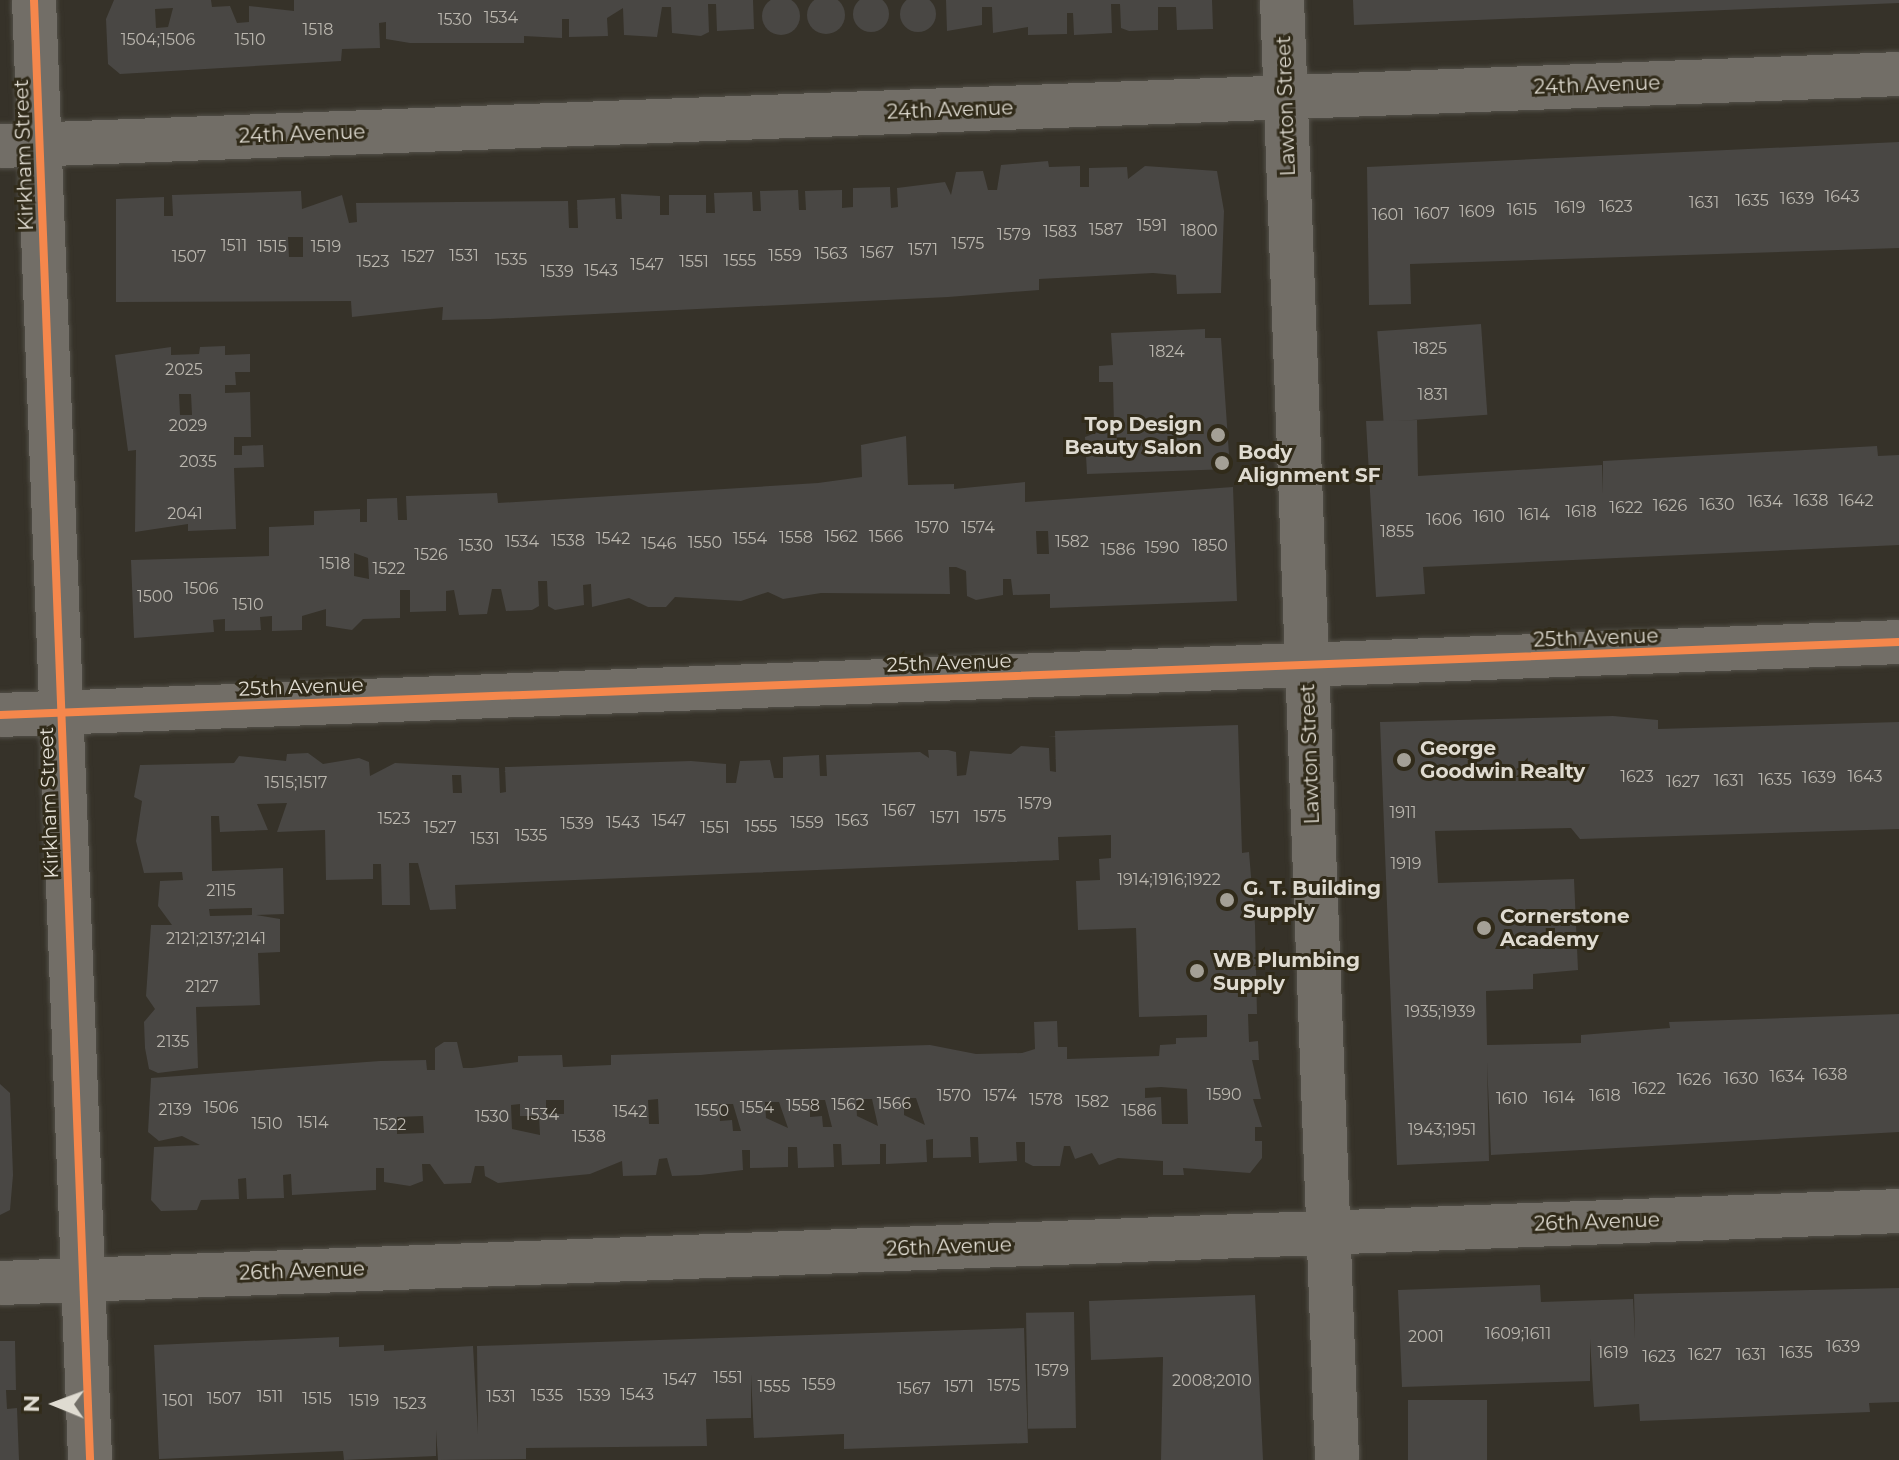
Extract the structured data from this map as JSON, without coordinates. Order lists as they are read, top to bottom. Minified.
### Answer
{"streets":{"street":["24th Avenue","Lawton Street","Kirkham Street","25th Avenue","26th Avenue"]},"crossings":[["24th Avenue","Lawton Street"],["24th Avenue","Kirkham Street"],["Lawton Street","25th Avenue"],["Lawton Street","26th Avenue"],["Kirkham Street","25th Avenue"],["Kirkham Street","26th Avenue"]],"places":["Top Design Beauty Salon","Body Alignment SF","George Goodwin Realty","G. T. Building Supply","Cornerstone Academy","WB Plumbing Supply"],"house_numbers":["1534","1530","1518","1504;1506","1510","1643","1639","1635","1631","1623","1619","1615","1609","1607","1601","1591","1587","1800","1583","1579","1575","1511","1515","1519","1571","1567","1563","1531","1559","1507","1527","1535","1555","1523","1551","1547","1543","1539","1825","1824","2025","1831","2029","2035","1638","1642","1634","1630","1626","1622","1618","2041","1614","1610","1606","1570","1574","1855","1562","1566","1558","1542","1554","1538","1534","1582","1550","1546","1530","1850","1590","1586","1526","1518","1522","1506","1500","1510","1623","1643","1639","1635","1631","1627","1515;1517","1579","1567","1911","1575","1571","1523","1547","1563","1543","1559","1539","1555","1527","1551","1535","1531","1919","1914;1916;1922","2115","2121;2137;2141","2127","1935;1939","2135","1638","1634","1630","1626","1622","1590","1570","1574","1618","1614","1610","1578","1582","1566","1562","1558","1506","1554","2139","1550","1586","1542","1534","1530","1514","1510","1522","1943;1951","1538","1609;1611","2001","1639","1619","1635","1627","1631","1623","1579","1551","1547","2008;2010","1559","1575","1555","1571","1567","1543","1535","1539","1511","1531","1507","1515","1501","1519","1523"],"north":"left"}
